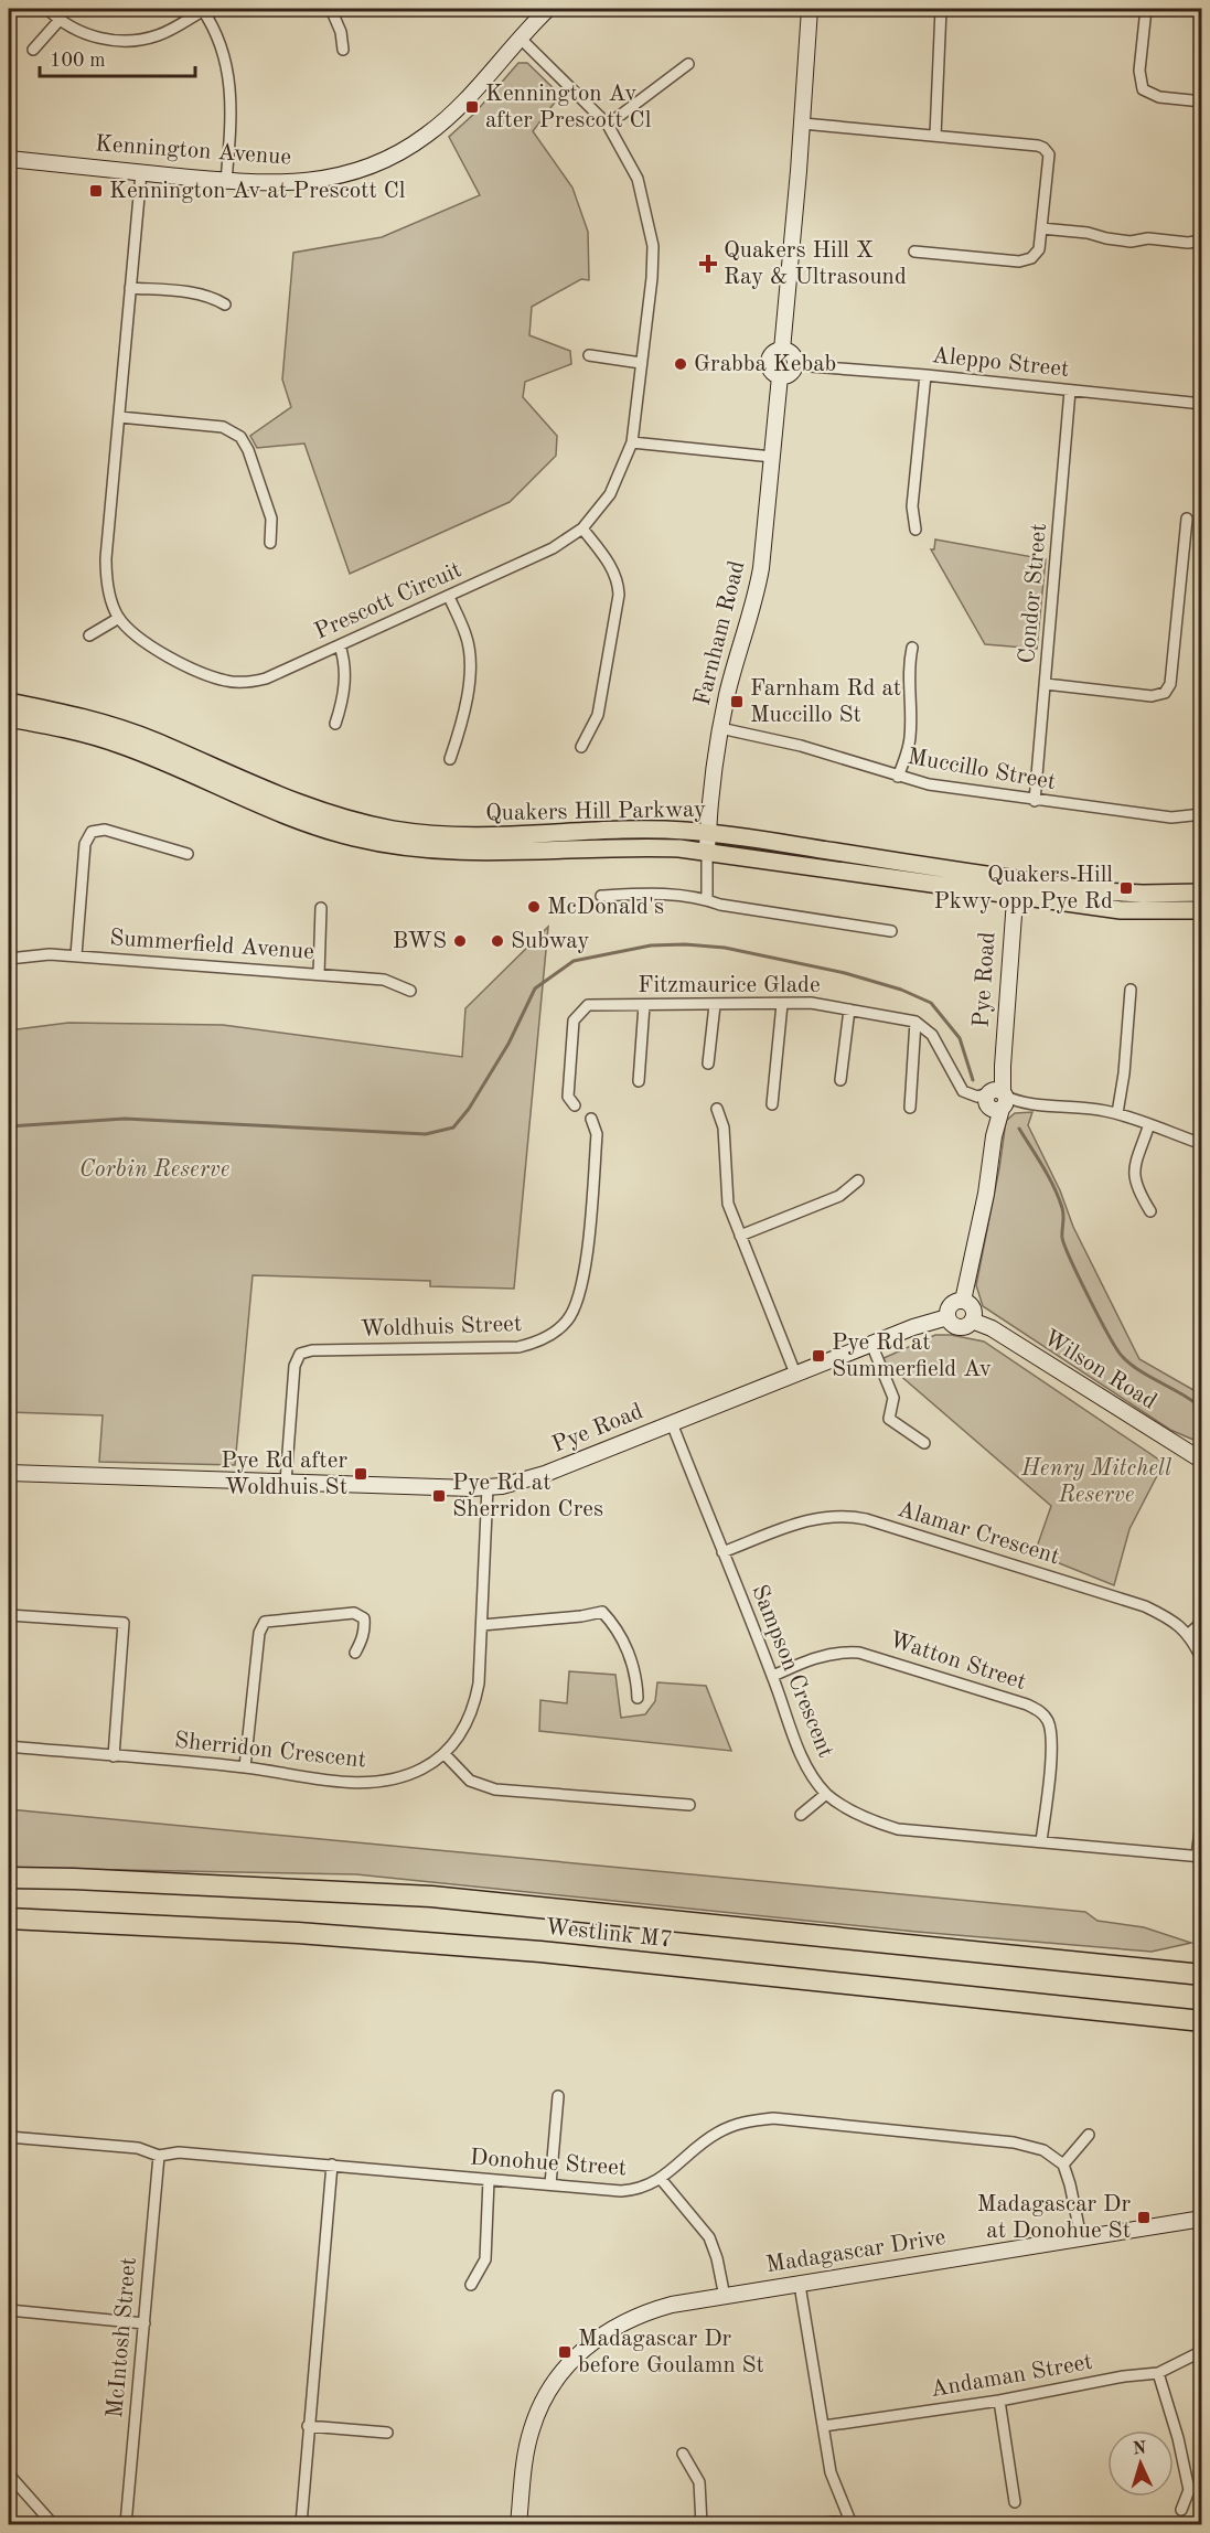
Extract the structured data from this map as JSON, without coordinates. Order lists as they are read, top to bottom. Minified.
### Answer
{"streets":{"highway":["Westlink M7"],"main road":["Quakers Hill Parkway"],"street":["Kennington Avenue","Aleppo Street","Condor Street","Prescott Circuit","Farnham Road","Muccillo Street","Summerfield Avenue","Pye Road","Fitzmaurice Glade","Woldhuis Street","Wilson Road","Alamar Crescent","Watton Street","Sampson Crescent","Sherridon Crescent","Donohue Street","Madagascar Drive","McIntosh Street","Andaman Street"]},"crossings":[["Kennington Avenue","Prescott Circuit"],["Aleppo Street","Condor Street"],["Aleppo Street","Farnham Road"],["Condor Street","Muccillo Street"],["Farnham Road","Muccillo Street"],["Farnham Road","Quakers Hill Parkway"],["Quakers Hill Parkway","Pye Road"],["Pye Road","Woldhuis Street"],["Pye Road","Wilson Road"],["Pye Road","Sampson Crescent"],["Pye Road","Sherridon Crescent"],["Alamar Crescent","Sampson Crescent"],["Watton Street","Sampson Crescent"],["Donohue Street","McIntosh Street"]],"parks":["Corbin Reserve","Henry Mitchell Reserve"],"places":{"transit":["Kennington Av after Prescott Cl","Kennington Av at Prescott Cl","Farnham Rd at Muccillo St","Quakers Hill Pkwy opp Pye Rd","Pye Rd at Summerfield Av","Pye Rd after Woldhuis St","Pye Rd at Sherridon Cres","Madagascar Dr at Donohue St","Madagascar Dr before Goulamn St"],"health":["Quakers Hill X Ray & Ultrasound"],"other":["Grabba Kebab","McDonald's","BWS","Subway"]},"scale_bar":"100 m","north":"top"}
